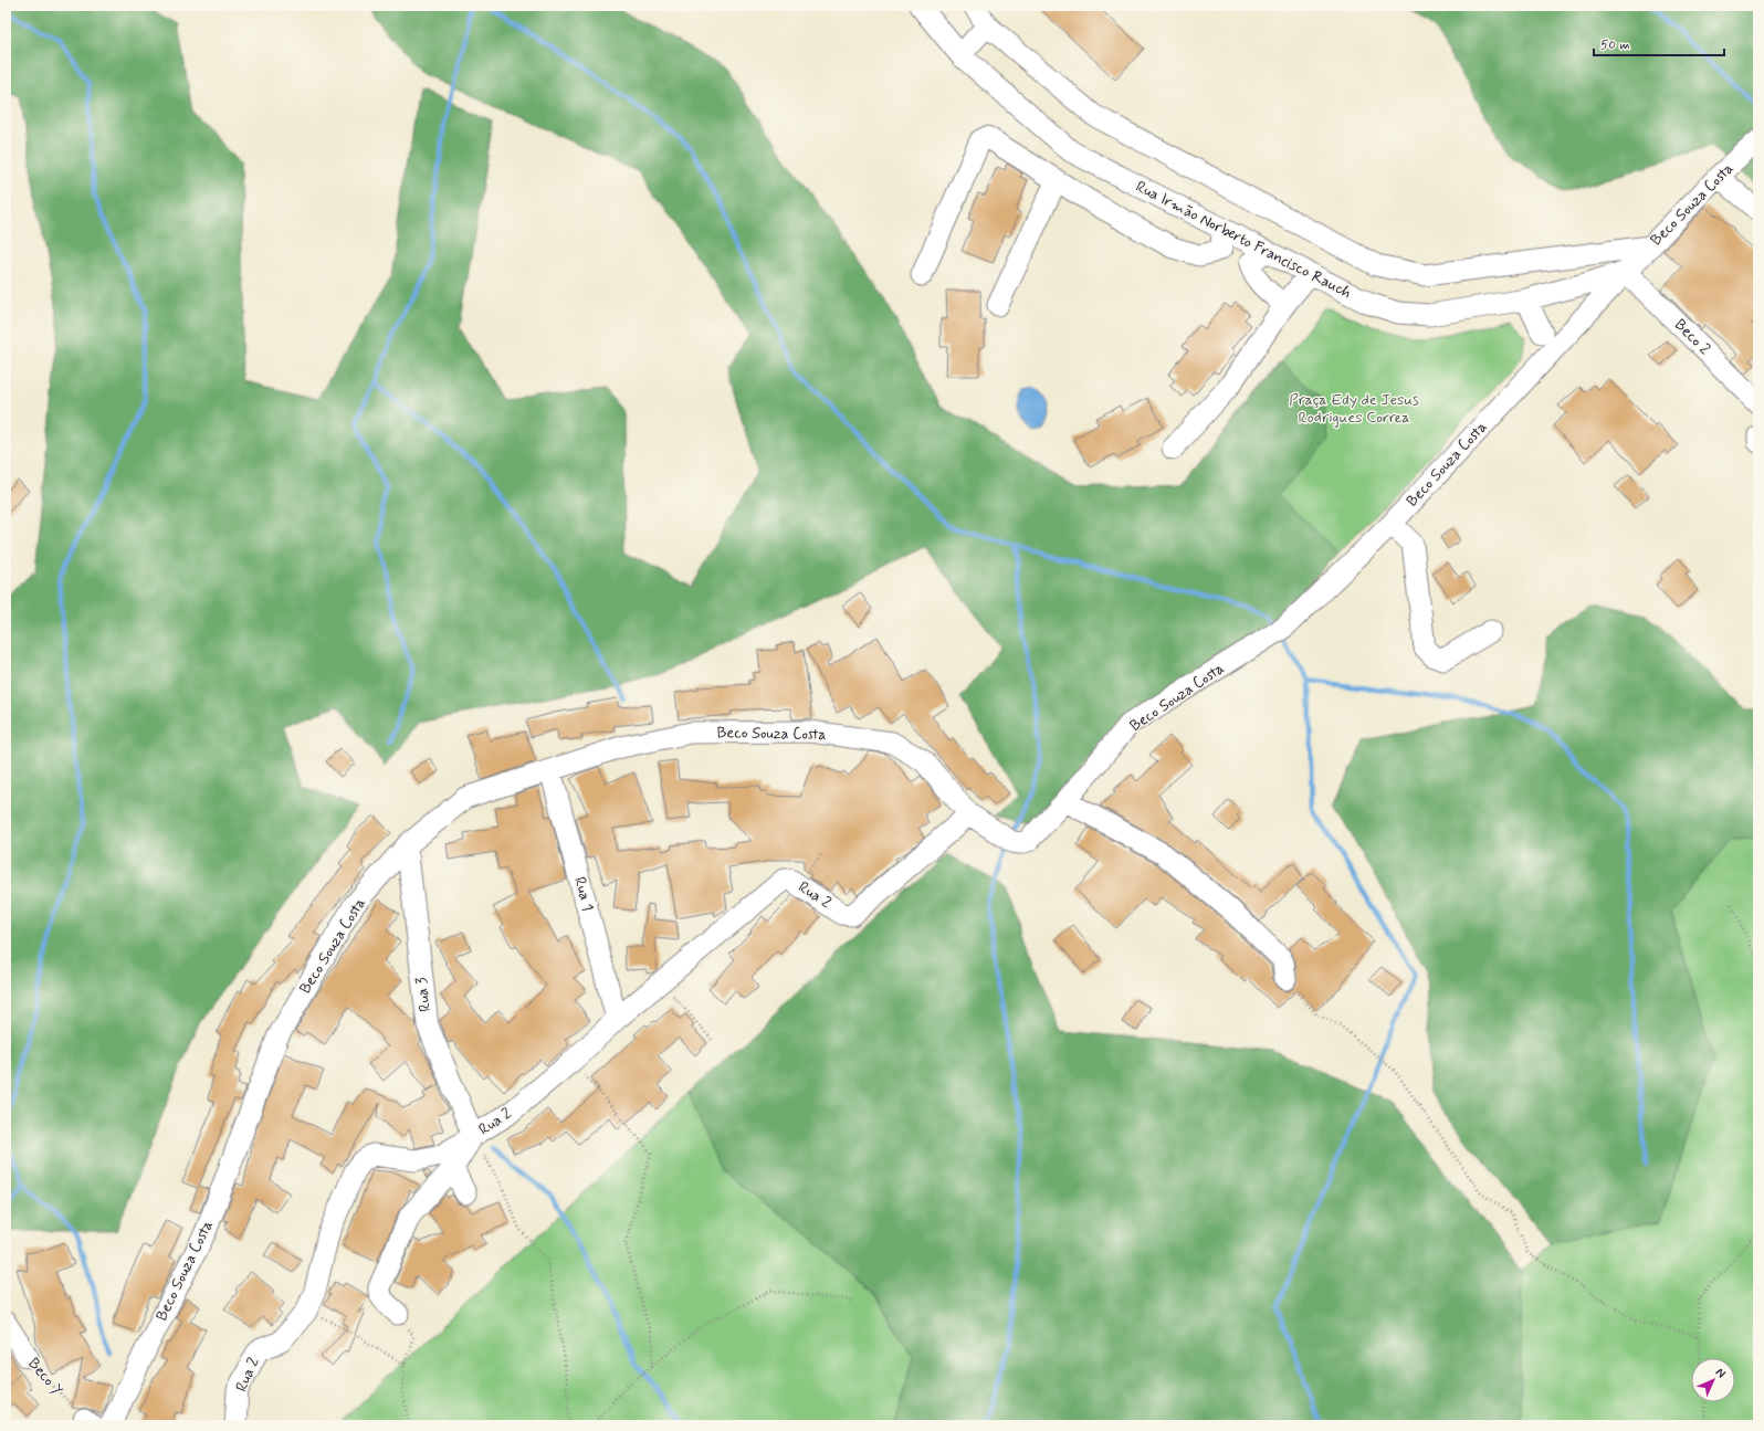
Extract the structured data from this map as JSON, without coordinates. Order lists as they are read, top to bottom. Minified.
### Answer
{"streets":{"street":["Beco Souza Costa","Rua Irmão Norberto Francisco Rauch","Beco 2","Rua 1","Rua 2","Rua 3","Beco Y"]},"crossings":[["Beco Souza Costa","Rua Irmão Norberto Francisco Rauch"],["Beco Souza Costa","Beco 2"],["Beco Souza Costa","Rua 1"],["Beco Souza Costa","Rua 2"],["Beco Souza Costa","Rua 3"],["Rua Irmão Norberto Francisco Rauch","Beco 2"],["Rua 1","Rua 2"],["Rua 2","Rua 3"]],"parks":["Praça Edy de Jesus Rodrigues Correa"],"scale_bar":"50 m","north":"top right"}
